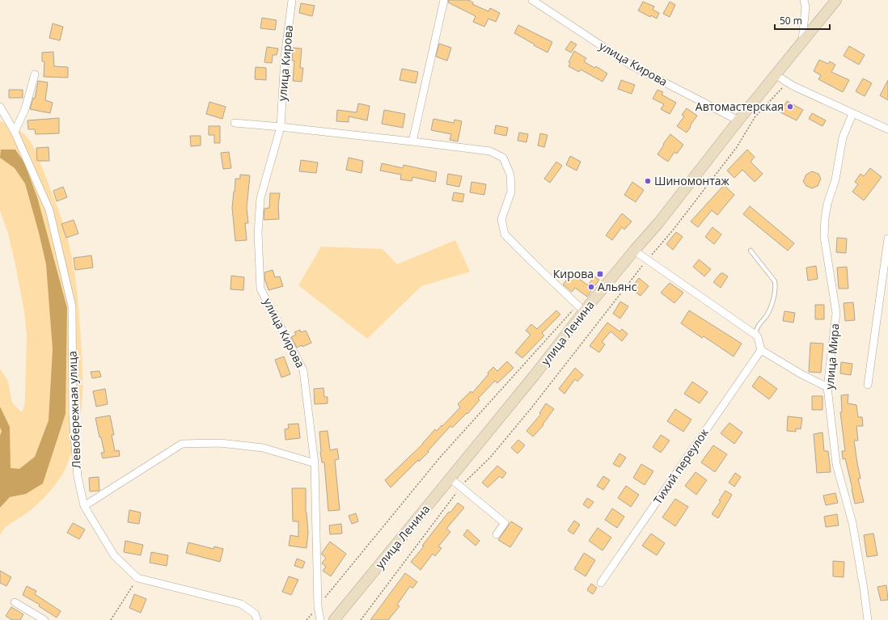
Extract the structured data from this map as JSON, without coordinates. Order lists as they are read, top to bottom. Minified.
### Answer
{"streets":{"main road":["улица Ленина"],"street":["улица Кирова","улица Мира","Левобережная улица","Тихий переулок"]},"crossings":[["улица Кирова","улица Ленина"]],"places":{"other":["Автомастерская","Шиномонтаж","Альянс"],"transit":["Кирова"]},"scale_bar":"50 m"}
